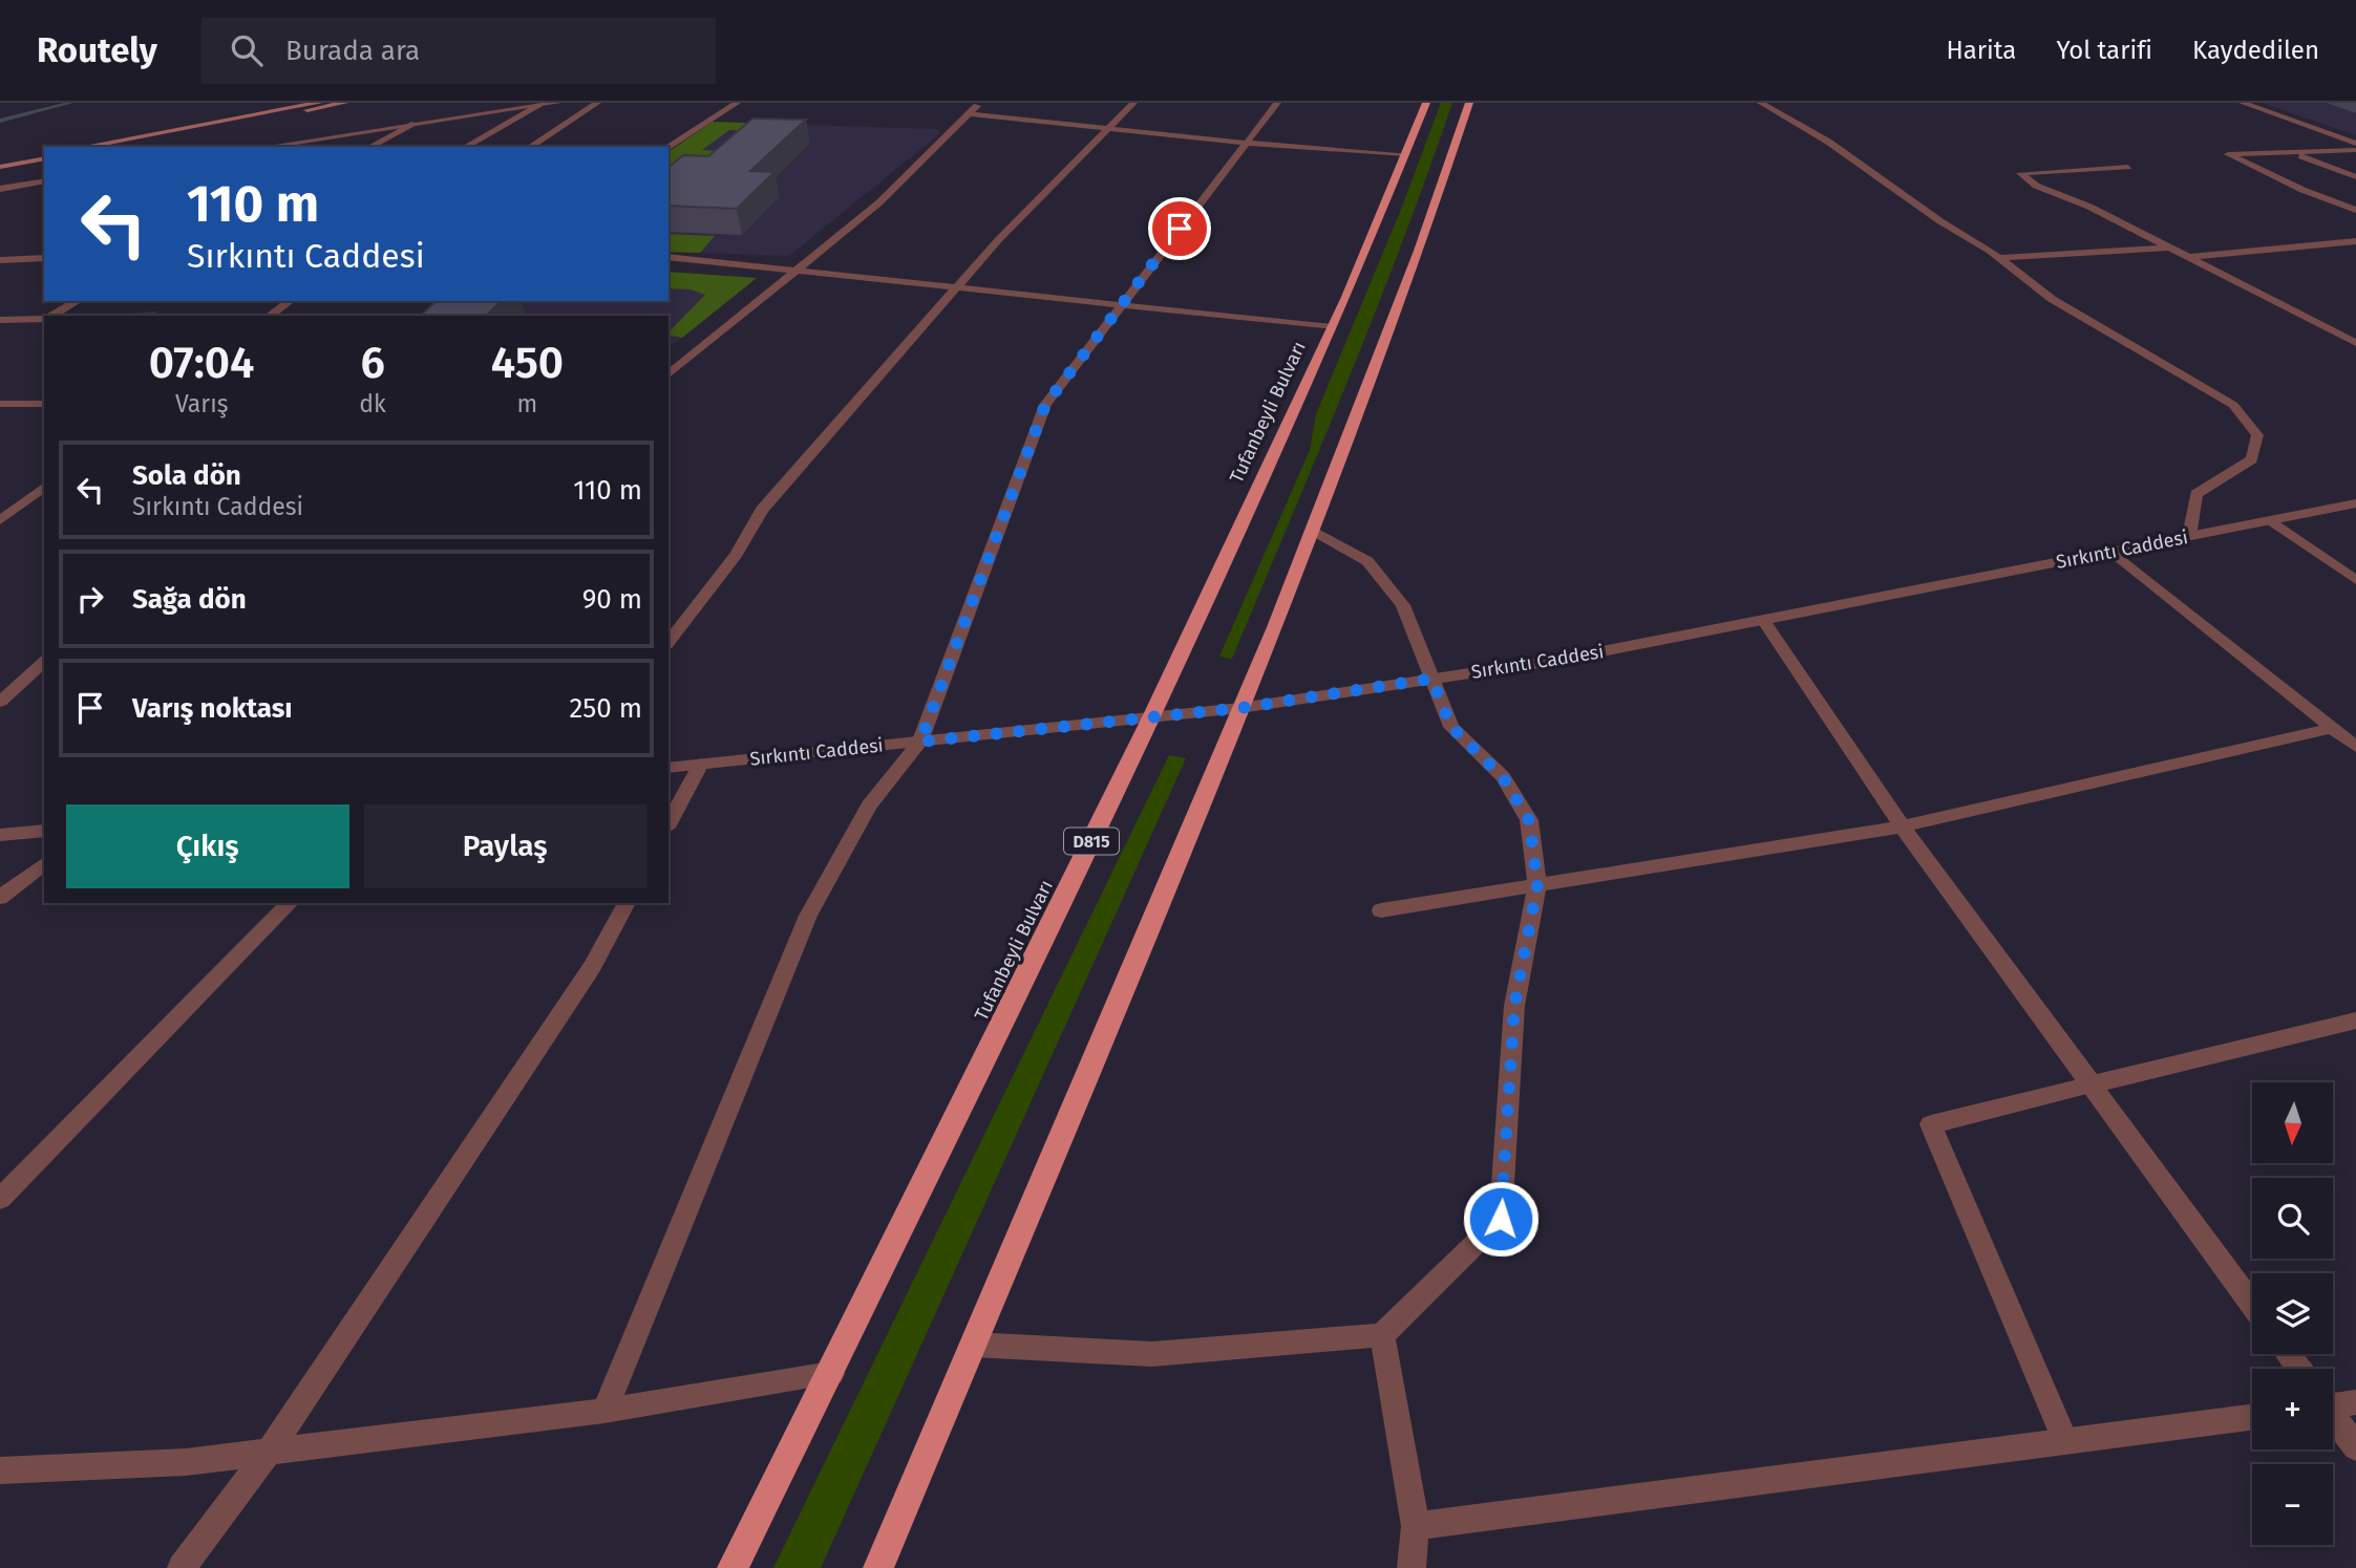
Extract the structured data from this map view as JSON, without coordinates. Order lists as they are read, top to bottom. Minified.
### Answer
{"streets":{"highway":["Tufanbeyli Bulvarı","D815"],"street":["Sırkıntı Caddesi"]},"crossings":[["Tufanbeyli Bulvarı","Sırkıntı Caddesi"]],"north":"bottom","page":{"header":"Routely","search":"Burada ara","nav":["Harita","Yol tarifi","Kaydedilen"],"turn":["110 m","Sırkıntı Caddesi"],"eta":["07:04","Varış","6","dk","450","m"],"list":[{"name":"Sola dön","note":"Sırkıntı Caddesi","value":"110 m"},{"name":"Sağa dön","value":"90 m"},{"name":"Varış noktası","value":"250 m"}],"buttons":["Çıkış","Paylaş"],"map_buttons":["+","−"]}}
